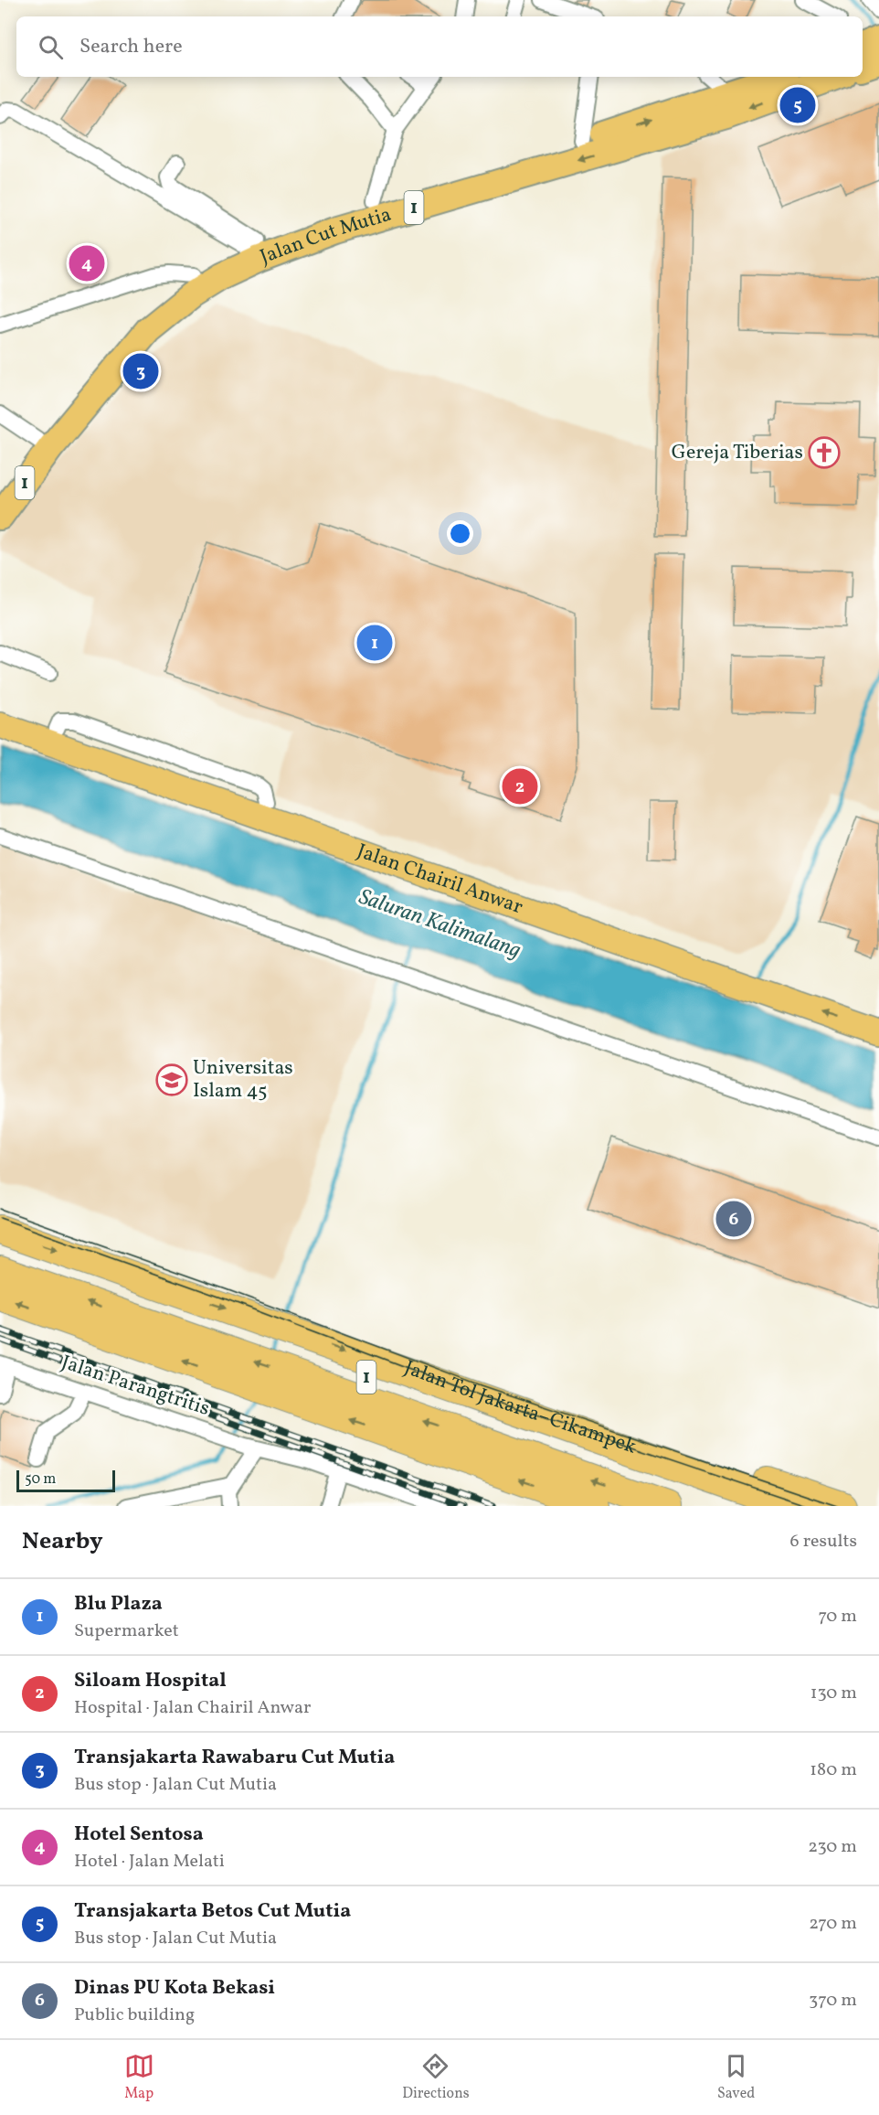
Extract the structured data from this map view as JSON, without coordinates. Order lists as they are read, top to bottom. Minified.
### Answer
{"streets":{"highway":["1","Jalan Cut Mutia","Jalan Tol Jakarta–Cikampek"],"main road":["Jalan Chairil Anwar"],"street":["Jalan Parangtritis"]},"water":["Saluran Kalimalang"],"places":{"church":["Gereja Tiberias"],"school or university":["Universitas Islam 45"]},"scale_bar":"50 m","page":{"search":"Search here","pins":["5","4","3","1","2","6"],"scale":"50 m","heading":["Nearby","6 results"],"list":[{"mark":"1","name":"Blu Plaza","note":"Supermarket","value":"70 m"},{"mark":"2","name":"Siloam Hospital","note":"Hospital · Jalan Chairil Anwar","value":"130 m"},{"mark":"3","name":"Transjakarta Rawabaru Cut Mutia","note":"Bus stop · Jalan Cut Mutia","value":"180 m"},{"mark":"4","name":"Hotel Sentosa","note":"Hotel · Jalan Melati","value":"230 m"},{"mark":"5","name":"Transjakarta Betos Cut Mutia","note":"Bus stop · Jalan Cut Mutia","value":"270 m"},{"mark":"6","name":"Dinas PU Kota Bekasi","note":"Public building","value":"370 m"}],"nav":["Map","Directions","Saved"]}}
